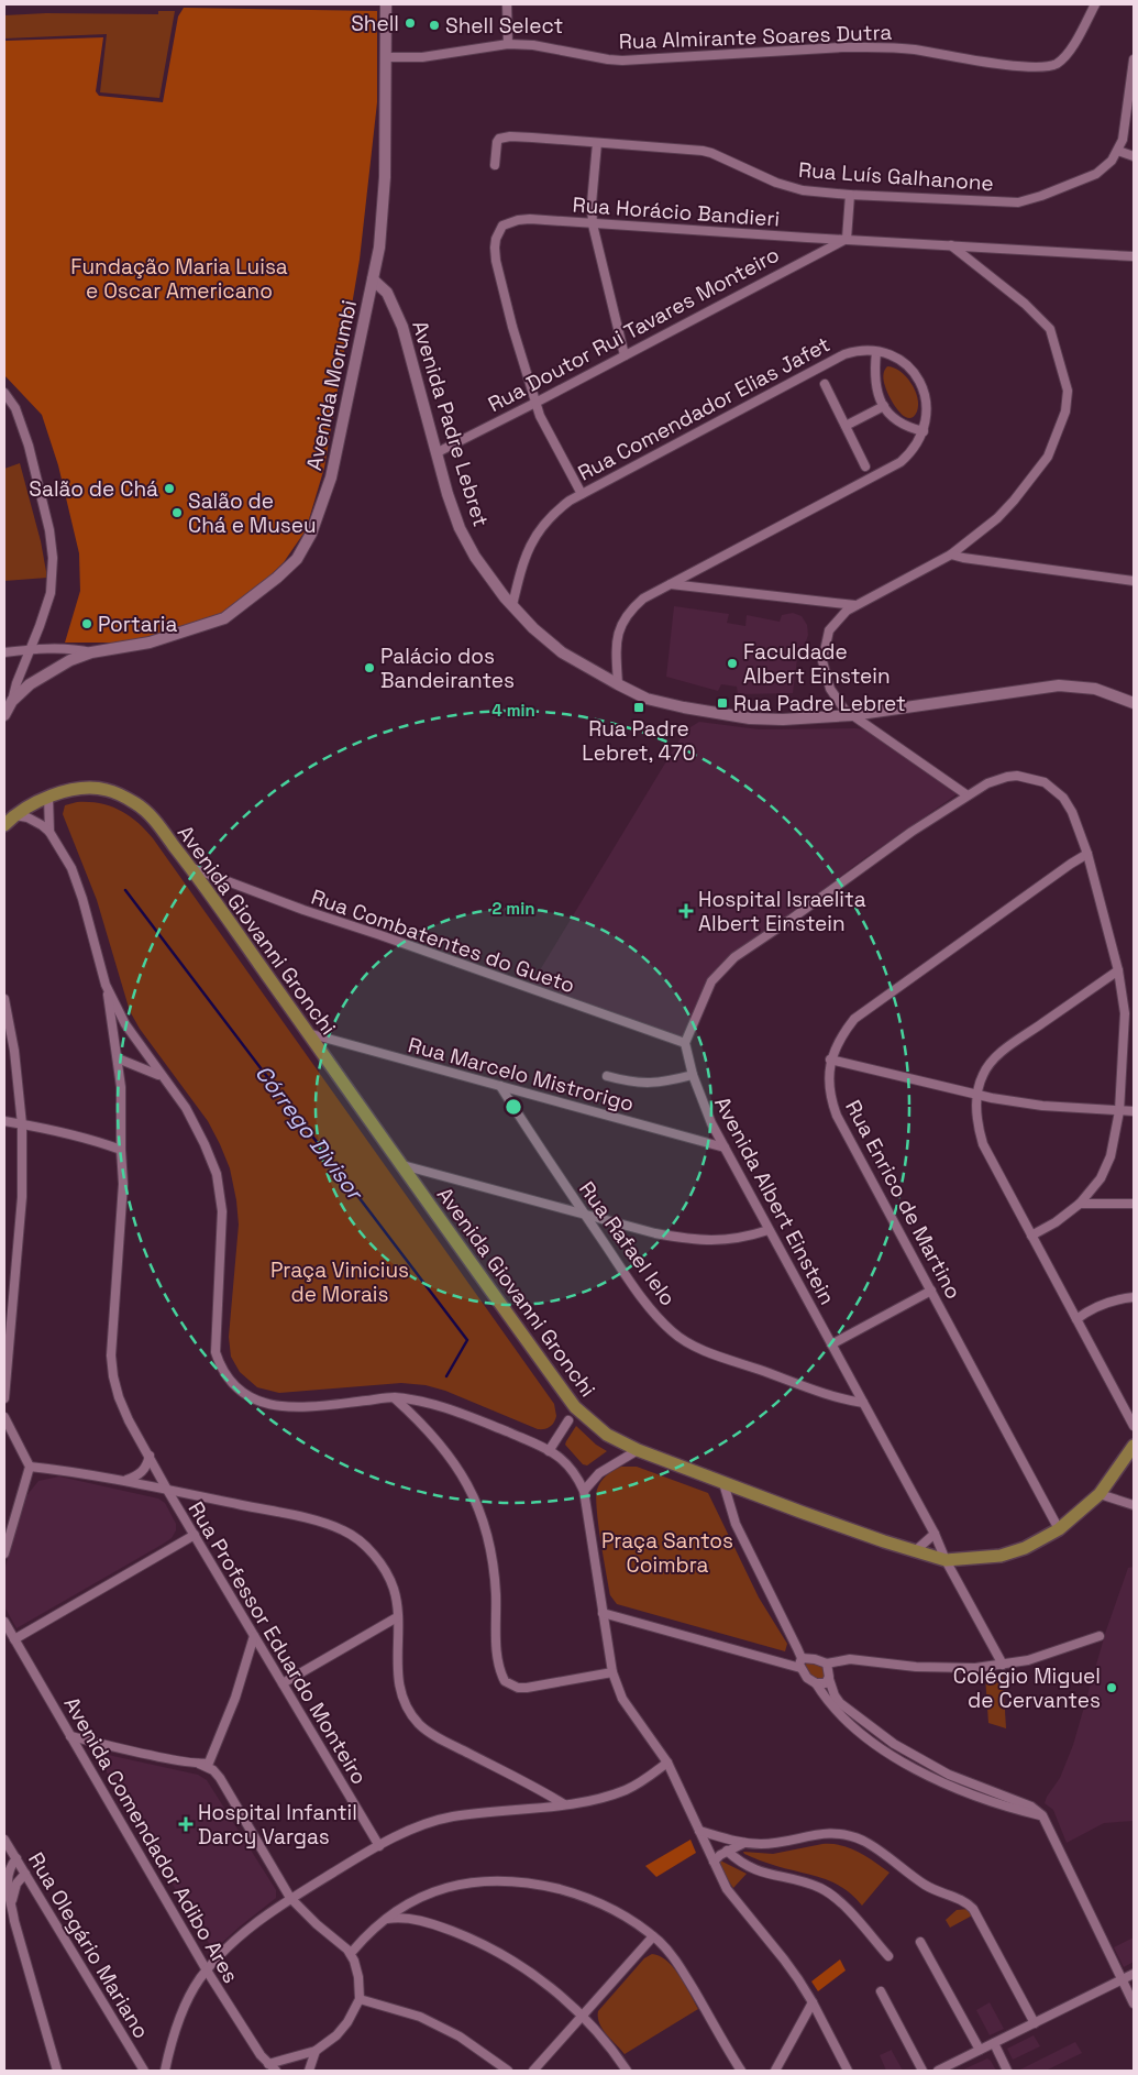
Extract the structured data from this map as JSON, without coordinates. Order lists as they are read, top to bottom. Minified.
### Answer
{"streets":{"main road":["Avenida Morumbi","Avenida Padre Lebret","Avenida Giovanni Gronchi"],"street":["Rua Almirante Soares Dutra","Rua Luís Galhanone","Rua Horácio Bandieri","Rua Doutor Rui Tavares Monteiro","Rua Comendador Elias Jafet","Rua Combatentes do Gueto","Rua Marcelo Mistrorigo","Rua Enrico de Martino","Avenida Albert Einstein","Rua Rafael Ielo","Rua Professor Eduardo Monteiro","Avenida Comendador Adibo Ares","Rua Olegário Mariano"]},"crossings":[["Rua Almirante Soares Dutra","Avenida Morumbi"],["Rua Horácio Bandieri","Rua Doutor Rui Tavares Monteiro"],["Rua Horácio Bandieri","Rua Comendador Elias Jafet"],["Rua Doutor Rui Tavares Monteiro","Avenida Padre Lebret"],["Avenida Morumbi","Avenida Padre Lebret"],["Rua Comendador Elias Jafet","Avenida Padre Lebret"],["Avenida Giovanni Gronchi","Rua Combatentes do Gueto"],["Avenida Giovanni Gronchi","Rua Marcelo Mistrorigo"],["Avenida Giovanni Gronchi","Rua Enrico de Martino"],["Avenida Giovanni Gronchi","Avenida Albert Einstein"],["Rua Combatentes do Gueto","Avenida Albert Einstein"],["Rua Marcelo Mistrorigo","Avenida Albert Einstein"],["Rua Marcelo Mistrorigo","Rua Rafael Ielo"],["Avenida Albert Einstein","Rua Rafael Ielo"]],"water":["Córrego Divisor"],"parks":["Fundação Maria Luisa e Oscar Americano","Praça Vinicius de Morais","Praça Santos Coimbra"],"places":{"other":["Shell","Shell Select","Salão de Chá","Salão de Chá e Museu","Portaria","Faculdade Albert Einstein","Palácio dos Bandeirantes","Colégio Miguel de Cervantes"],"transit":["Rua Padre Lebret","Rua Padre Lebret, 470"],"health":["Hospital Israelita Albert Einstein","Hospital Infantil Darcy Vargas"]},"rings":["4 min","2 min"]}
